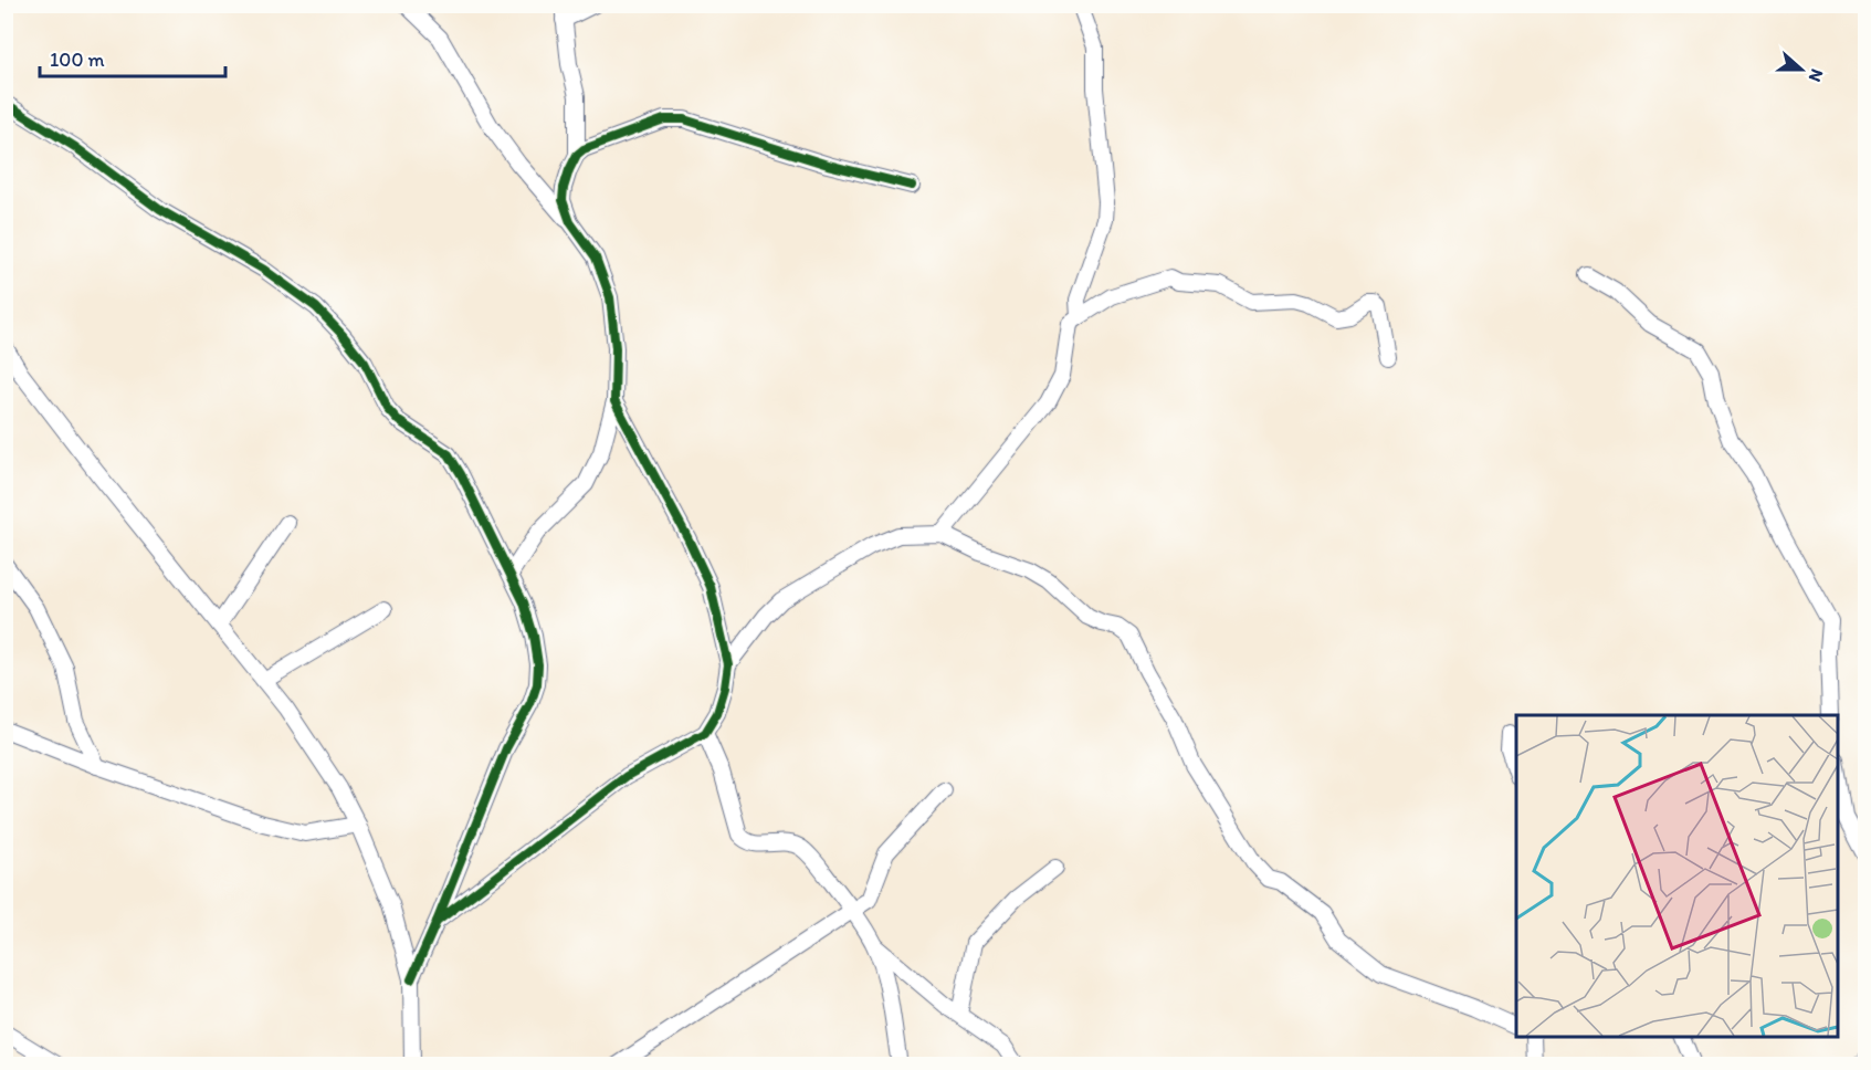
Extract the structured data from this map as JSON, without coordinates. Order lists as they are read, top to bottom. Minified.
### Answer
{"scale_bar":"100 m","north":"right"}
